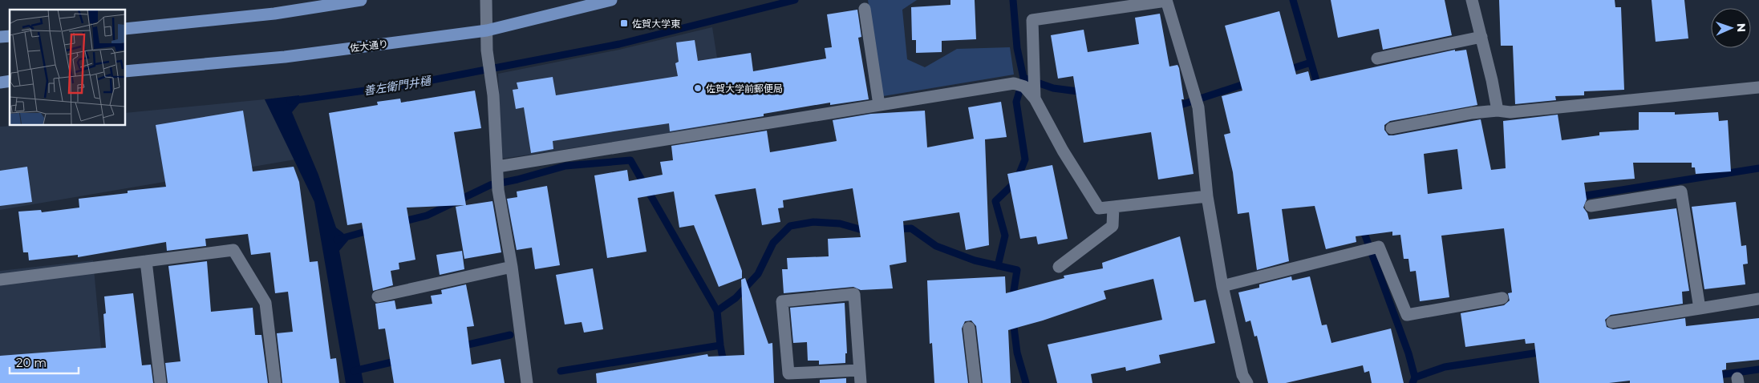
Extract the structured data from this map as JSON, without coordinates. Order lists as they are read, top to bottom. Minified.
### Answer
{"streets":{"main road":["佐大通り"]},"water":["善左衛門井樋"],"places":{"transit":["佐賀大学東"],"other":["佐賀大学前郵便局"]},"scale_bar":"20 m","north":"right"}
